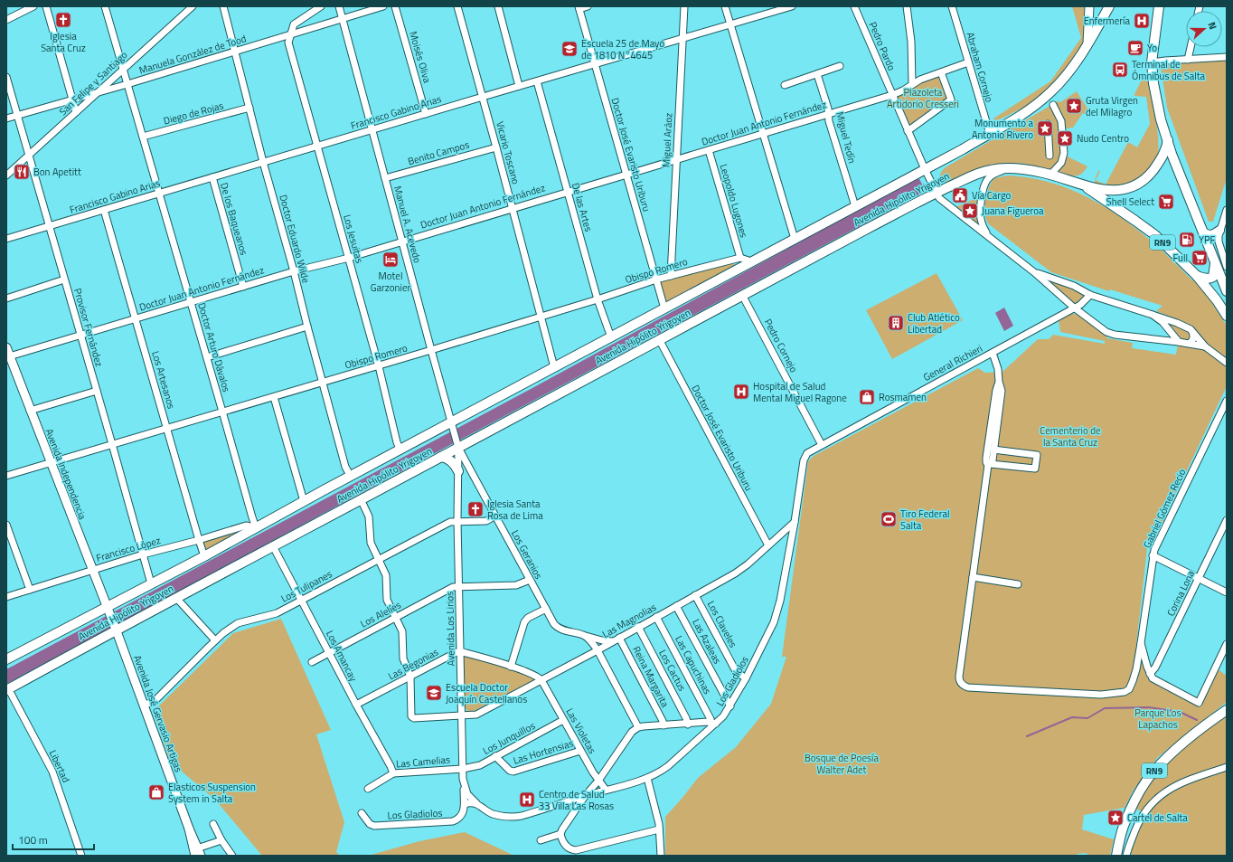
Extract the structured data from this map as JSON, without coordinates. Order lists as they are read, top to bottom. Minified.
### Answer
{"streets":{"highway":["Avenida Hipólito Yrigoyen","RN9"],"main road":["Avenida Independencia","Avenida José Gervasio Artigas"],"street":["Pedro Pardo","Manuela González de Tood","Moisés Oliva","Abraham Cornejo","San Felipe y Santiago","Francisco Gabino Arias","Diego de Rojas","Doctor Juan Antonio Fernández","Miguel Tedín","Miguel Aráoz","Benito Campos","Vicario Toscano","Doctor José Evaristo Uriburu","Leopoldo Lugones","De las Artes","De los Baqueanos","Manuel A. Acevedo","Doctor Eduardo Wilde","Los Jesuitas","Obispo Romero","Provisor Fernández","Pedro Cornejo","Doctor Arturo Dávalos","General Richieri","Los Artesanos","Gabriel Gómez Recio","Francisco López","Los Geranios","Los Tulipanes","Corina Lona","Los Alelíes","Las Magnolias","Los Claveles","Avenida Los Lirios","Las Azaleas","Los Amancay","Las Begonias","Las Capuchinas","Los Cactus","Reina Margarita","Los Gladiolos","Las Violetas","Los Junquillos","Las Hortensias","Las Camelias","Libertad"]},"crossings":[["Pedro Pardo","Doctor Juan Antonio Fernández"],["Pedro Pardo","Avenida Hipólito Yrigoyen"],["Pedro Pardo","General Richieri"],["Manuela González de Tood","San Felipe y Santiago"],["Manuela González de Tood","Manuel A. Acevedo"],["Manuela González de Tood","Doctor Eduardo Wilde"],["Manuela González de Tood","Los Jesuitas"],["Manuela González de Tood","Provisor Fernández"],["Manuela González de Tood","Doctor Arturo Dávalos"],["Moisés Oliva","Francisco Gabino Arias"],["Abraham Cornejo","Doctor Juan Antonio Fernández"],["Abraham Cornejo","Avenida Hipólito Yrigoyen"],["San Felipe y Santiago","Provisor Fernández"],["San Felipe y Santiago","Doctor Arturo Dávalos"],["Francisco Gabino Arias","Miguel Aráoz"],["Francisco Gabino Arias","Vicario Toscano"],["Francisco Gabino Arias","Doctor José Evaristo Uriburu"],["Francisco Gabino Arias","De las Artes"],["Francisco Gabino Arias","De los Baqueanos"],["Francisco Gabino Arias","Manuel A. Acevedo"],["Francisco Gabino Arias","Doctor Eduardo Wilde"],["Francisco Gabino Arias","Los Jesuitas"],["Francisco Gabino Arias","Provisor Fernández"],["Francisco Gabino Arias","Doctor Arturo Dávalos"],["Francisco Gabino Arias","Los Artesanos"],["Diego de Rojas","Doctor Eduardo Wilde"],["Diego de Rojas","Doctor Arturo Dávalos"],["Doctor Juan Antonio Fernández","Miguel Tedín"],["Doctor Juan Antonio Fernández","Miguel Aráoz"],["Doctor Juan Antonio Fernández","Vicario Toscano"],["Doctor Juan Antonio Fernández","Doctor José Evaristo Uriburu"],["Doctor Juan Antonio Fernández","Leopoldo Lugones"],["Doctor Juan Antonio Fernández","De las Artes"],["Doctor Juan Antonio Fernández","De los Baqueanos"],["Doctor Juan Antonio Fernández","Manuel A. Acevedo"],["Doctor Juan Antonio Fernández","Doctor Eduardo Wilde"],["Doctor Juan Antonio Fernández","Los Jesuitas"],["Doctor Juan Antonio Fernández","Provisor Fernández"],["Doctor Juan Antonio Fernández","Doctor Arturo Dávalos"],["Doctor Juan Antonio Fernández","Los Artesanos"],["Doctor Juan Antonio Fernández","Avenida Independencia"],["Miguel Tedín","Avenida Hipólito Yrigoyen"],["Miguel Aráoz","Obispo Romero"],["Benito Campos","Vicario Toscano"],["Benito Campos","Manuel A. Acevedo"],["Vicario Toscano","Avenida Hipólito Yrigoyen"],["Vicario Toscano","Obispo Romero"],["Doctor José Evaristo Uriburu","Avenida Hipólito Yrigoyen"],["Doctor José Evaristo Uriburu","Obispo Romero"],["Doctor José Evaristo Uriburu","Las Magnolias"],["Avenida Hipólito Yrigoyen","De las Artes"],["Avenida Hipólito Yrigoyen","Manuel A. Acevedo"],["Avenida Hipólito Yrigoyen","Doctor Eduardo Wilde"],["Avenida Hipólito Yrigoyen","Los Jesuitas"],["Avenida Hipólito Yrigoyen","RN9"],["Avenida Hipólito Yrigoyen","Provisor Fernández"],["Avenida Hipólito Yrigoyen","Pedro Cornejo"],["Avenida Hipólito Yrigoyen","Doctor Arturo Dávalos"],["Avenida Hipólito Yrigoyen","Los Artesanos"],["Avenida Hipólito Yrigoyen","Avenida Independencia"],["Avenida Hipólito Yrigoyen","Francisco López"],["Avenida Hipólito Yrigoyen","Los Geranios"],["Avenida Hipólito Yrigoyen","Avenida Los Lirios"],["Avenida Hipólito Yrigoyen","Los Amancay"],["Avenida Hipólito Yrigoyen","Avenida José Gervasio Artigas"],["Avenida Hipólito Yrigoyen","Libertad"],["Leopoldo Lugones","Obispo Romero"],["De las Artes","Obispo Romero"],["Manuel A. Acevedo","Obispo Romero"],["Manuel A. Acevedo","Los Geranios"],["Manuel A. Acevedo","Avenida Los Lirios"],["Doctor Eduardo Wilde","Obispo Romero"],["Los Jesuitas","Obispo Romero"],["Obispo Romero","Provisor Fernández"],["Obispo Romero","Doctor Arturo Dávalos"],["Obispo Romero","Los Artesanos"],["Obispo Romero","Avenida Independencia"],["Provisor Fernández","Francisco López"],["Pedro Cornejo","General Richieri"],["Pedro Cornejo","Los Gladiolos"],["Doctor Arturo Dávalos","Francisco López"],["General Richieri","Los Gladiolos"],["Los Artesanos","Francisco López"],["Avenida Independencia","Francisco López"],["Avenida Independencia","Avenida José Gervasio Artigas"],["Gabriel Gómez Recio","Corina Lona"],["Los Geranios","Los Tulipanes"],["Los Geranios","Los Alelíes"],["Los Geranios","Las Magnolias"],["Los Geranios","Avenida Los Lirios"],["Los Tulipanes","Avenida Los Lirios"],["Los Tulipanes","Los Amancay"],["Los Tulipanes","Avenida José Gervasio Artigas"],["Los Alelíes","Avenida Los Lirios"],["Los Alelíes","Los Amancay"],["Las Magnolias","Los Claveles"],["Las Magnolias","Avenida Los Lirios"],["Las Magnolias","Las Azaleas"],["Las Magnolias","Las Begonias"],["Las Magnolias","Las Capuchinas"],["Las Magnolias","Los Cactus"],["Las Magnolias","Reina Margarita"],["Las Magnolias","Los Gladiolos"],["Las Magnolias","Las Violetas"],["Los Claveles","Los Gladiolos"],["Avenida Los Lirios","Las Begonias"],["Avenida Los Lirios","Los Gladiolos"],["Avenida Los Lirios","Los Junquillos"],["Avenida Los Lirios","Las Camelias"],["Las Azaleas","Los Gladiolos"],["Los Amancay","Las Begonias"],["Los Amancay","Las Camelias"],["Las Capuchinas","Los Gladiolos"],["Los Gladiolos","Las Violetas"],["Las Violetas","Los Junquillos"],["Las Violetas","Las Hortensias"],["Los Junquillos","Las Hortensias"],["Los Junquillos","Las Camelias"]],"parks":["Plazoleta Artidorio Cresseri","Cementerio de la Santa Cruz","Parque Los Lapachos","Bosque de Poesía Walter Adet"],"places":{"church":["Iglesia Santa Cruz","Iglesia Santa Rosa de Lima"],"hospital":["Enfermería","Hospital de Salud Mental Miguel Ragone","Centro de Salud 33 Villa Las Rosas"],"cafe":["Yo"],"school or university":["Escuela 25 de Mayo de 1810 N°4645","Escuela Doctor Joaquín Castellanos"],"bus stop":["Terminal de Ómnibus de Salta"],"place":["Gruta Virgen del Milagro","Monumento a Antonio Rivero","Nudo Centro","Juana Figueroa","Cartel de Salta"],"restaurant":["Bon Apetitt"],"public building":["Vía Cargo"],"supermarket":["Shell Select","Full"],"fuel station":["YPF"],"hotel":["Motel Garzonier"],"building":["Club Atlético Libertad"],"shop":["Rosmamen","Elasticos Suspension System in Salta"],"sports":["Tiro Federal Salta"]},"scale_bar":"100 m","north":"right"}
